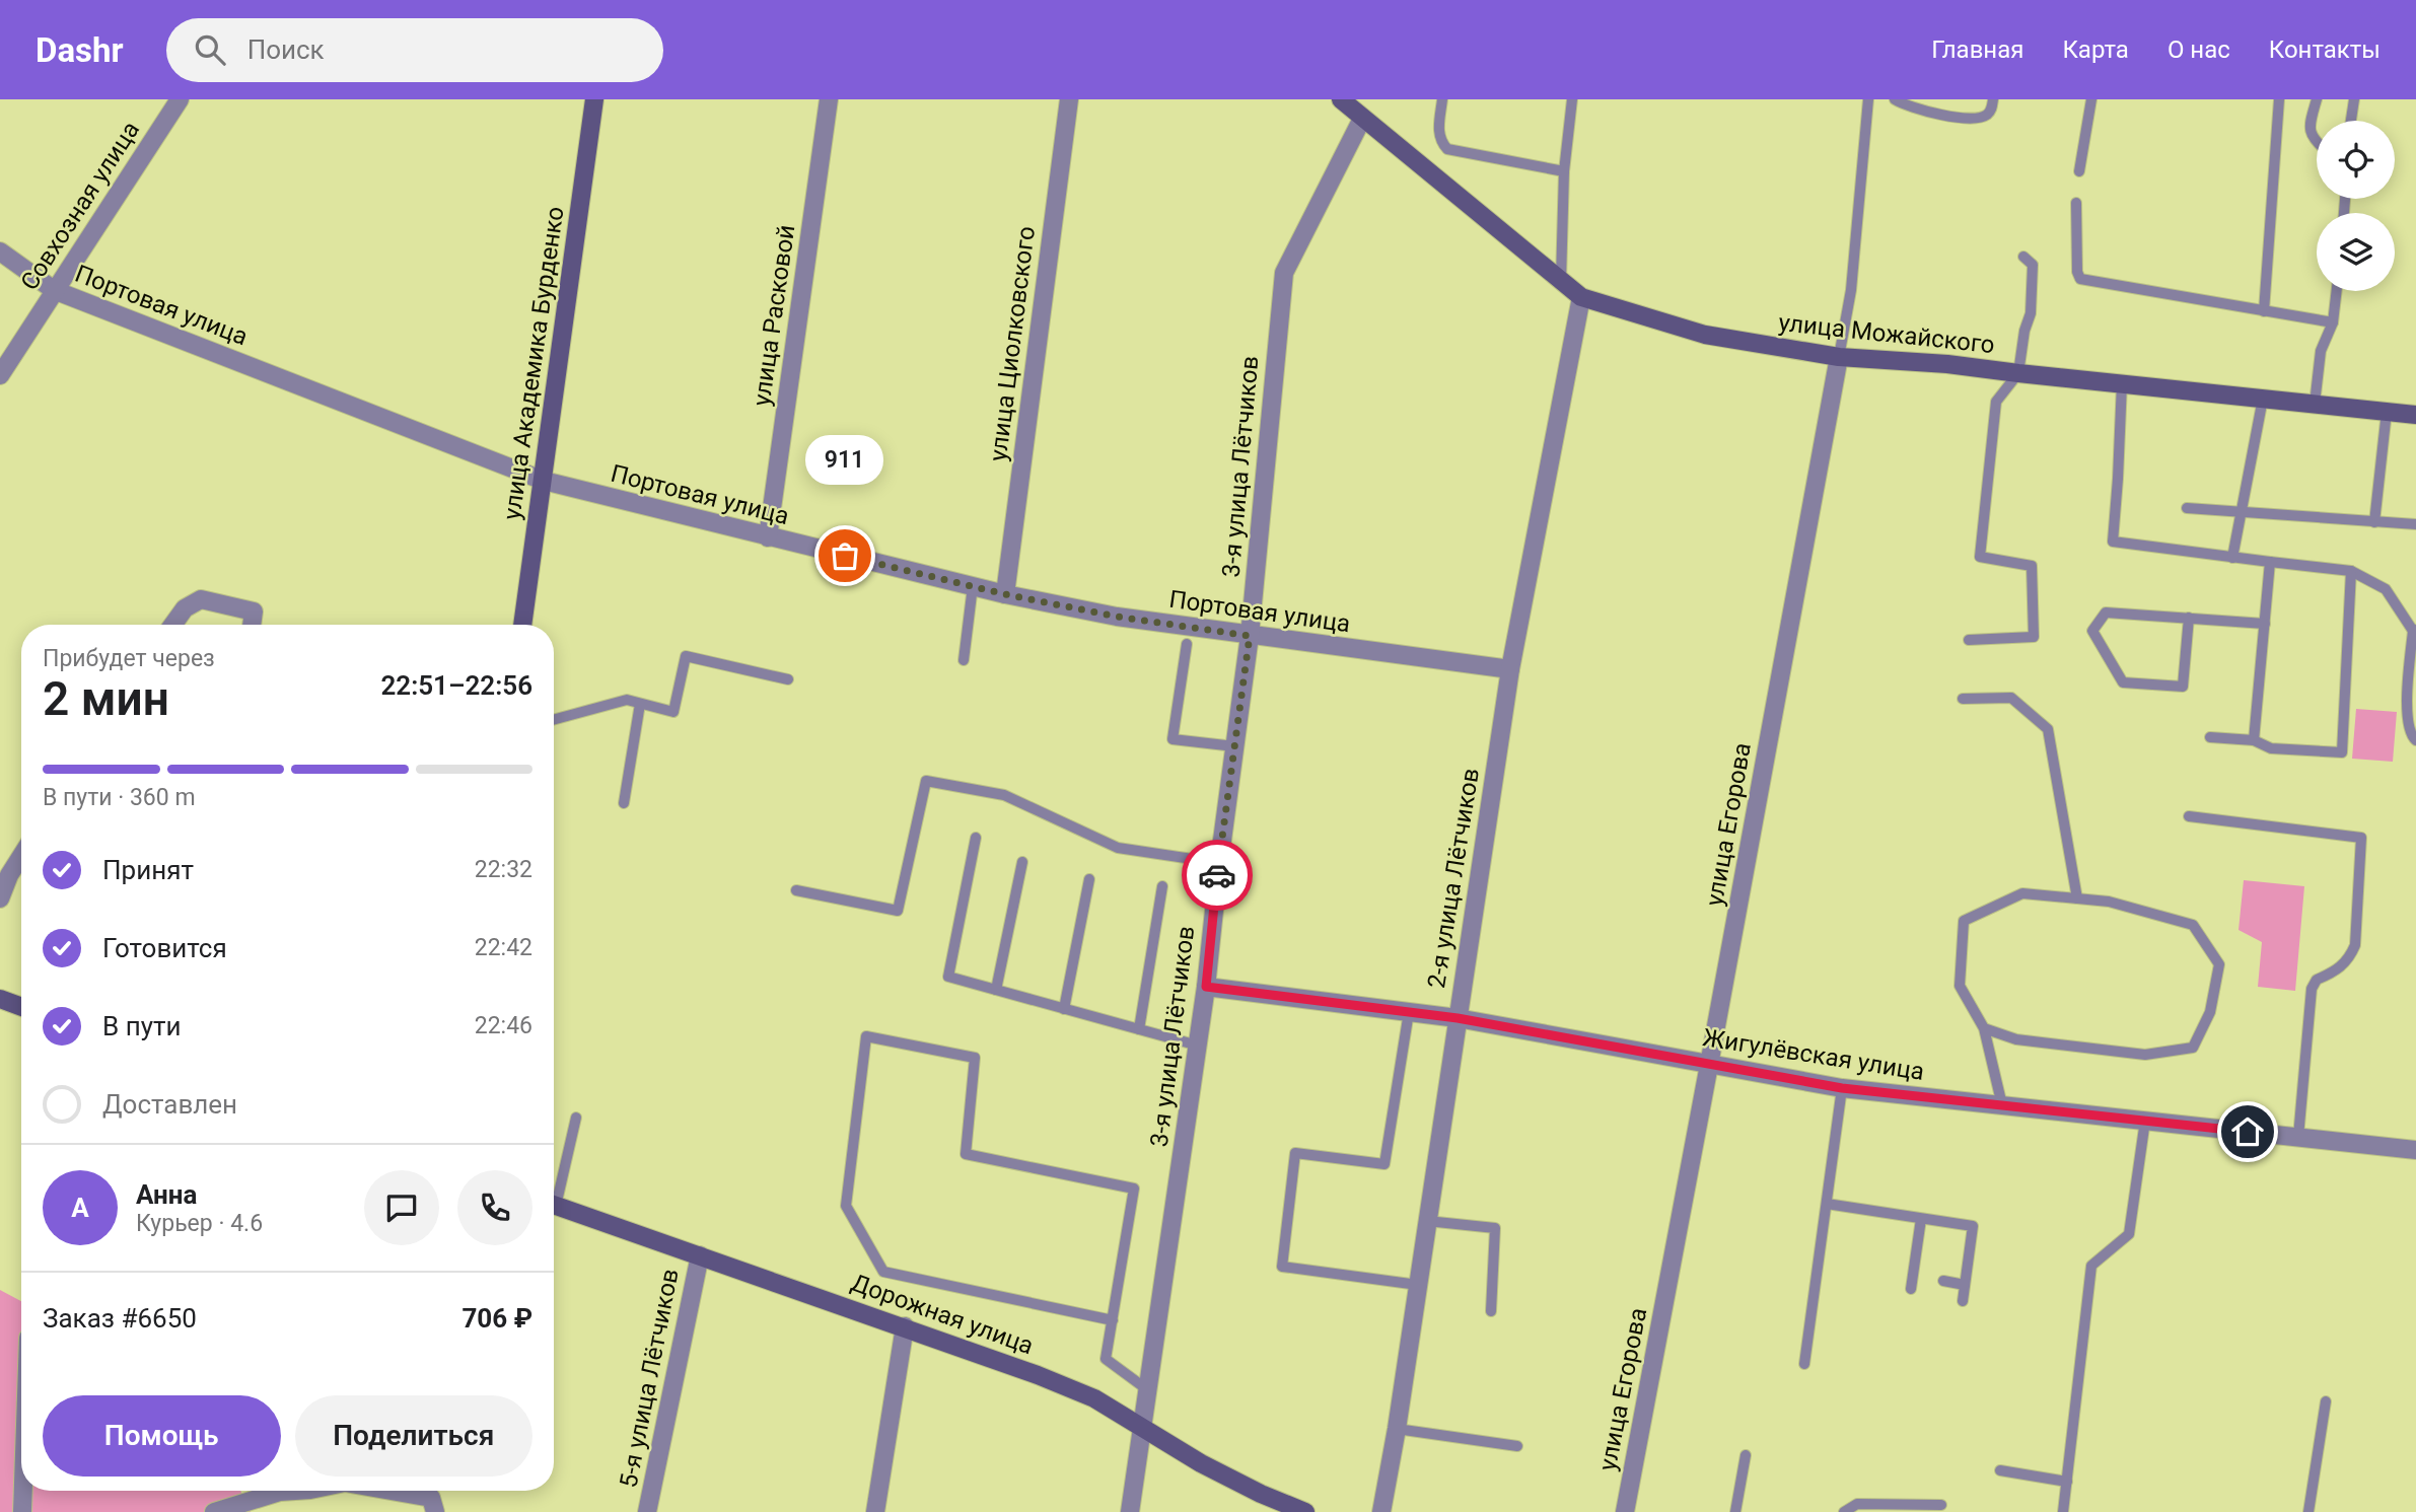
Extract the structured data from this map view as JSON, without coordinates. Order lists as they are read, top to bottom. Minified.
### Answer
{"streets":{"street":["Совхозная улица","Портовая улица","улица Расковой","улица Можайского","улица Циолковского","улица Академика Бурденко","3-я улица Лётчиков","улица Егорова","2-я улица Лётчиков","Жигулёвская улица","Дорожная улица","5-я улица Лётчиков"]},"crossings":[["Совхозная улица","Портовая улица"],["Портовая улица","улица Расковой"],["Портовая улица","улица Циолковского"],["Портовая улица","улица Академика Бурденко"],["Портовая улица","3-я улица Лётчиков"],["Портовая улица","2-я улица Лётчиков"],["улица Можайского","3-я улица Лётчиков"],["улица Можайского","улица Егорова"],["улица Можайского","2-я улица Лётчиков"],["3-я улица Лётчиков","Жигулёвская улица"],["3-я улица Лётчиков","Дорожная улица"],["улица Егорова","Жигулёвская улица"],["2-я улица Лётчиков","Жигулёвская улица"],["Дорожная улица","5-я улица Лётчиков"]],"places":["911"],"page":{"header":"Dashr","search":"Поиск","nav":["Главная","Карта","О нас","Контакты"],"bubble":"911","heading":["2 мин","Прибудет через","22:51–22:56"],"panel":["Анна","Курьер · 4.6","Заказ #6650","706 ₽"],"bar":"В пути · 360 m","list":[["Принят","22:32"],["Готовится","22:42"],["В пути","22:46"],"Доставлен"],"round":"А","buttons":["Помощь","Поделиться"]}}
